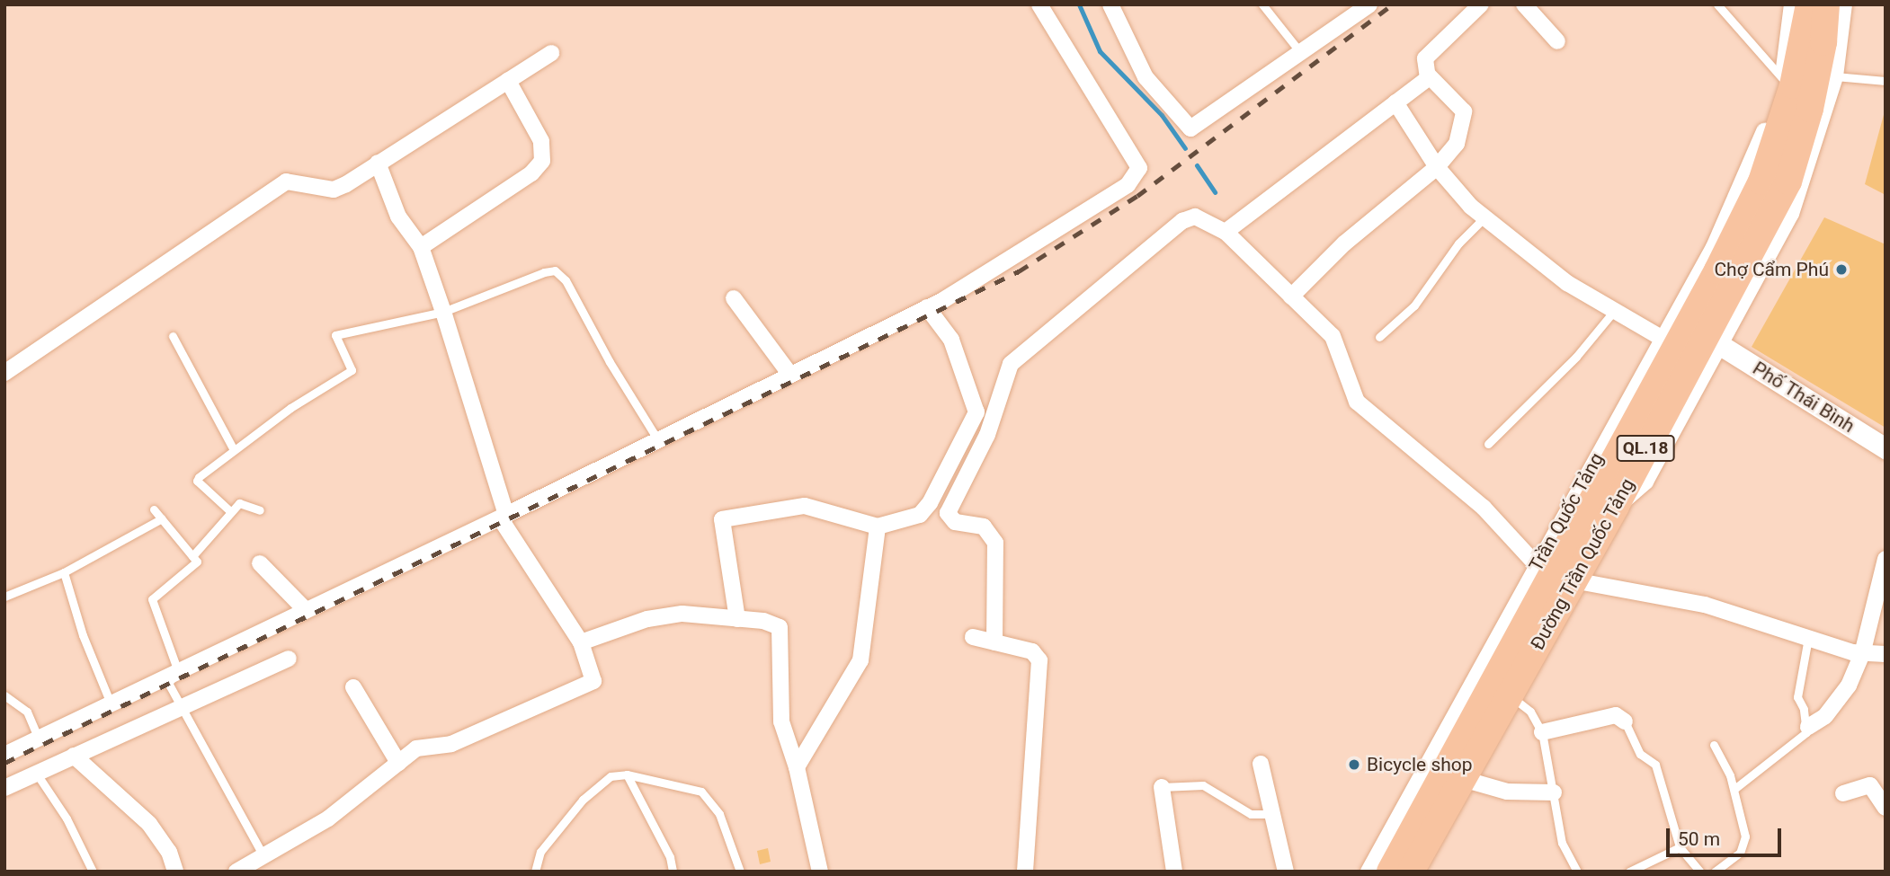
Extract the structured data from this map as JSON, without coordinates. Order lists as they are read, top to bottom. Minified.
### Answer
{"streets":{"highway":["QL.18","Đường Trần Quốc Tảng"],"street":["Phố Thái Bình","Trần Quốc Tảng"]},"places":["Chợ Cẩm Phú","Bicycle shop"],"scale_bar":"50 m"}
